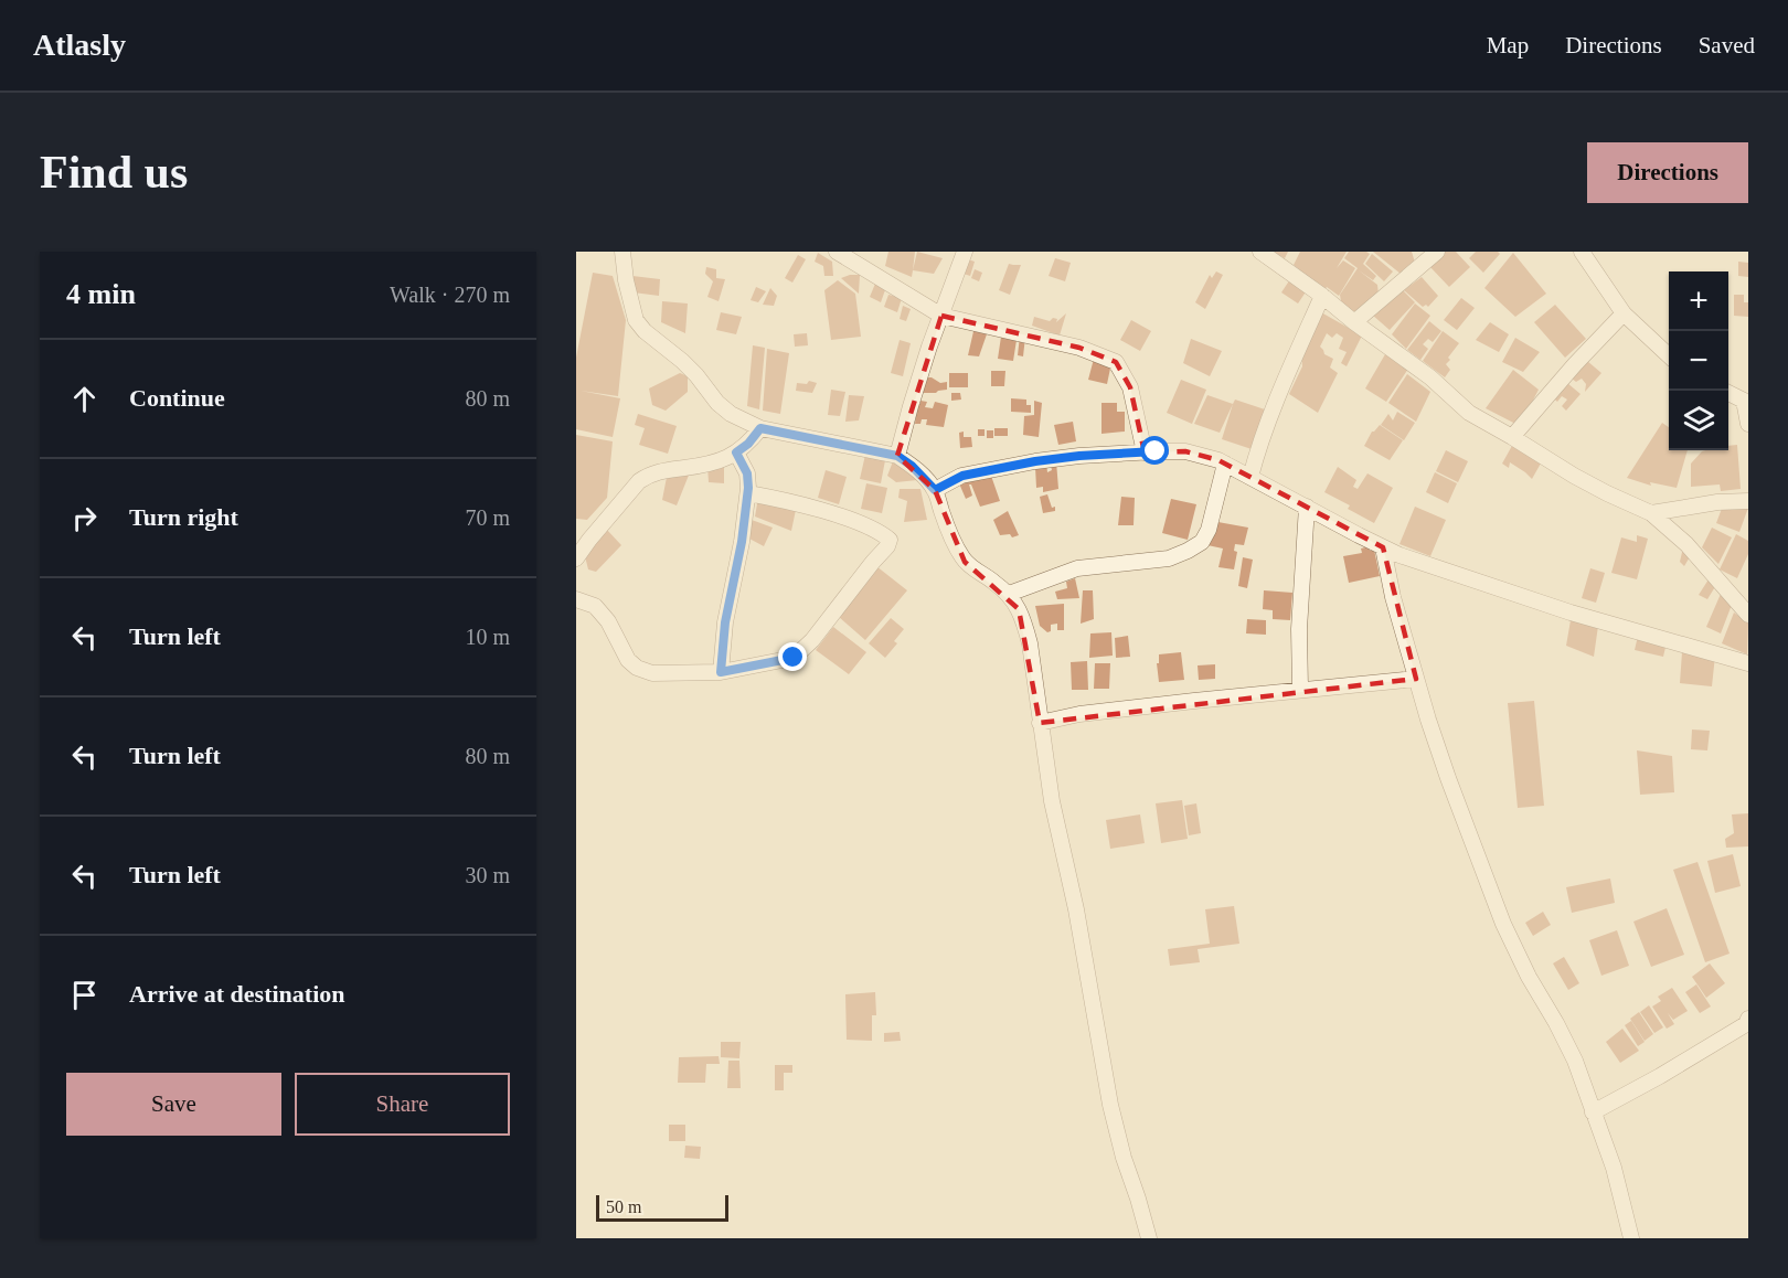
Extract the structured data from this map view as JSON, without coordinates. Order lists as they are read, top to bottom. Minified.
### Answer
{"scale_bar":"50 m","page":{"header":"Atlasly","nav":["Map","Directions","Saved"],"buttons":["Directions",["Save","Share"]],"title":"Find us","heading":["4 min","Walk · 270 m"],"map_buttons":["+","−"],"list":[["Continue","80 m"],["Turn right","70 m"],["Turn left","10 m"],["Turn left","80 m"],["Turn left","30 m"],"Arrive at destination"],"scale":"50 m"}}
